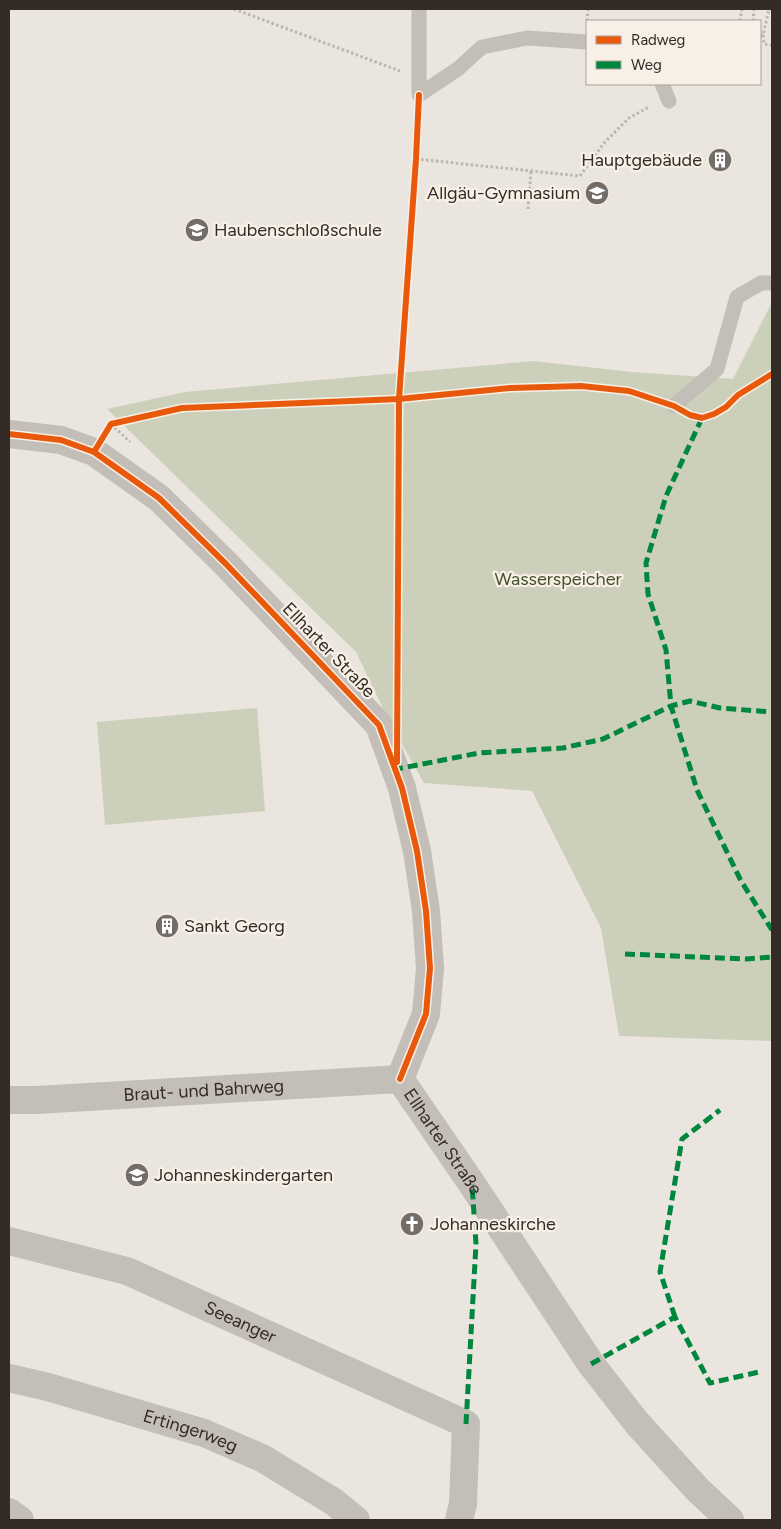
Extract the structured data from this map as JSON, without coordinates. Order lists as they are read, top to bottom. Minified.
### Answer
{"streets":{"street":["Ellharter Straße","Braut- und Bahrweg","Seeanger","Ertingerweg"]},"crossings":[["Ellharter Straße","Braut- und Bahrweg"]],"parks":["Wasserspeicher"],"places":{"building":["Hauptgebäude","Sankt Georg"],"school or university":["Allgäu-Gymnasium","Haubenschloßschule","Johanneskindergarten"],"church":["Johanneskirche"]},"legend":["Radweg","Weg"]}
